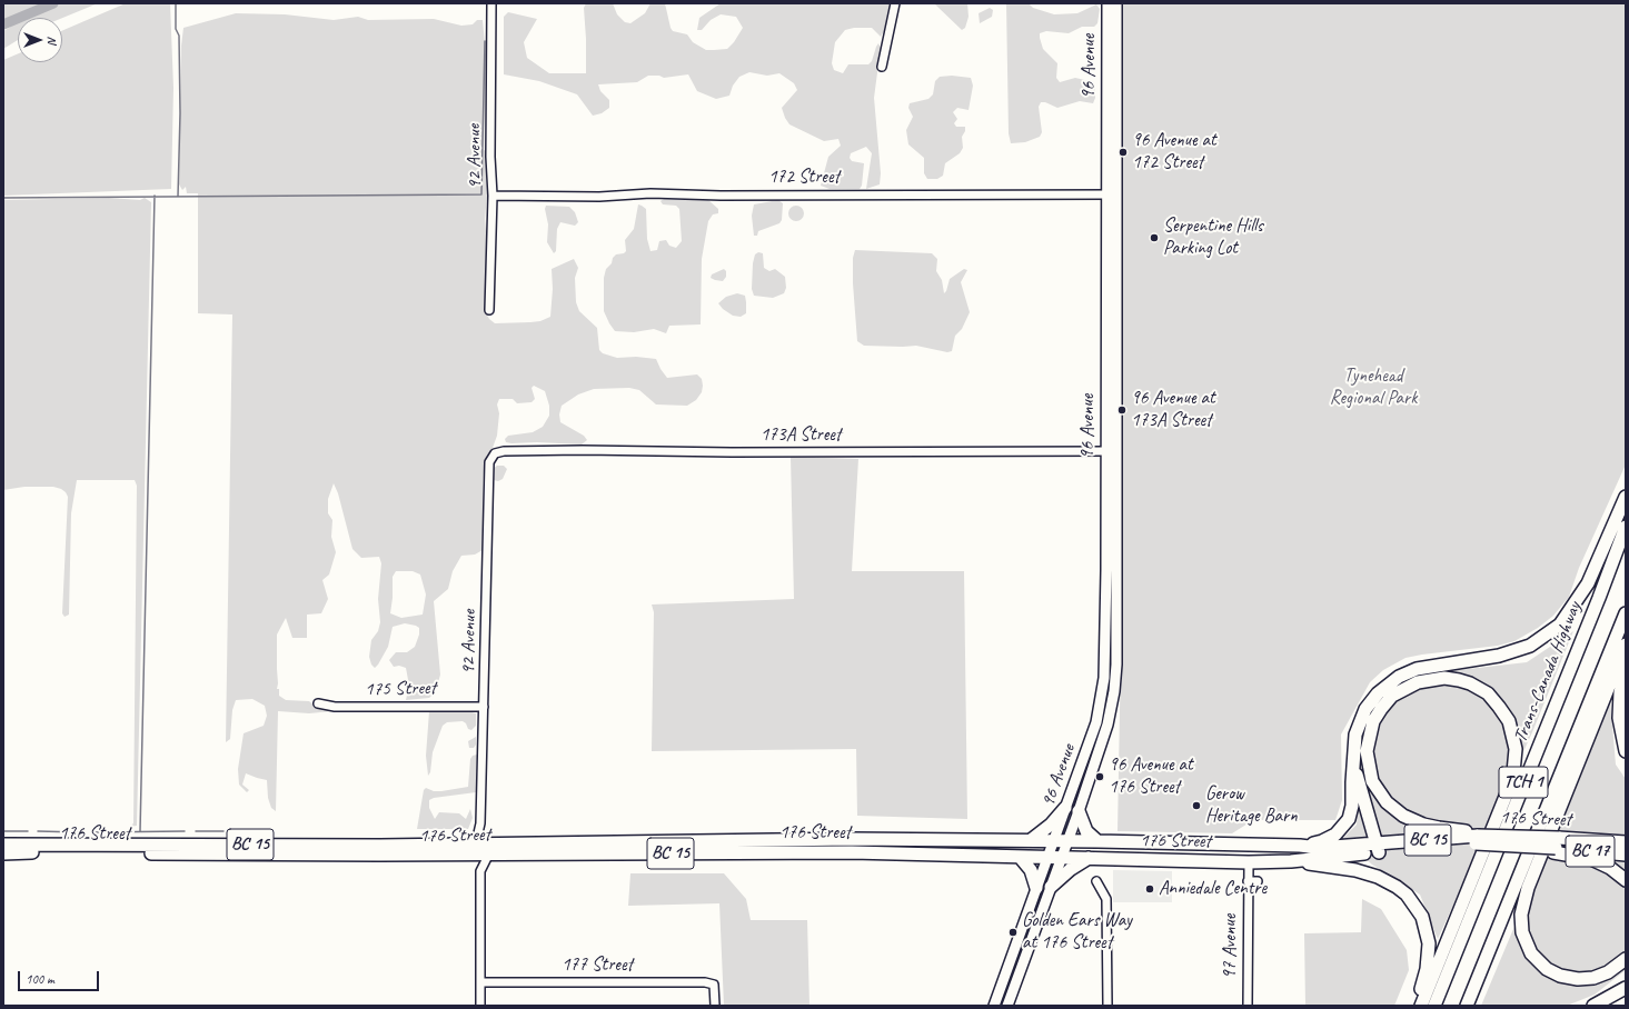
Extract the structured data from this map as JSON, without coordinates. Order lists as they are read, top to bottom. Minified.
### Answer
{"streets":{"highway":["Trans-Canada Highway","TCH 1","176 Street","BC 15","BC 17"],"main road":["96 Avenue"],"street":["92 Avenue","172 Street","173A Street","175 Street","97 Avenue","177 Street"]},"crossings":[["96 Avenue","172 Street"],["96 Avenue","173A Street"],["96 Avenue","176 Street"],["92 Avenue","172 Street"],["92 Avenue","173A Street"],["92 Avenue","175 Street"],["92 Avenue","176 Street"],["176 Street","97 Avenue"]],"parks":["Tynehead Regional Park"],"places":["96 Avenue at 172 Street","Serpentine Hills Parking Lot","96 Avenue at 173A Street","96 Avenue at 176 Street","Gerow Heritage Barn","Anniedale Centre","Golden Ears Way at 176 Street"],"scale_bar":"100 m","north":"right"}
